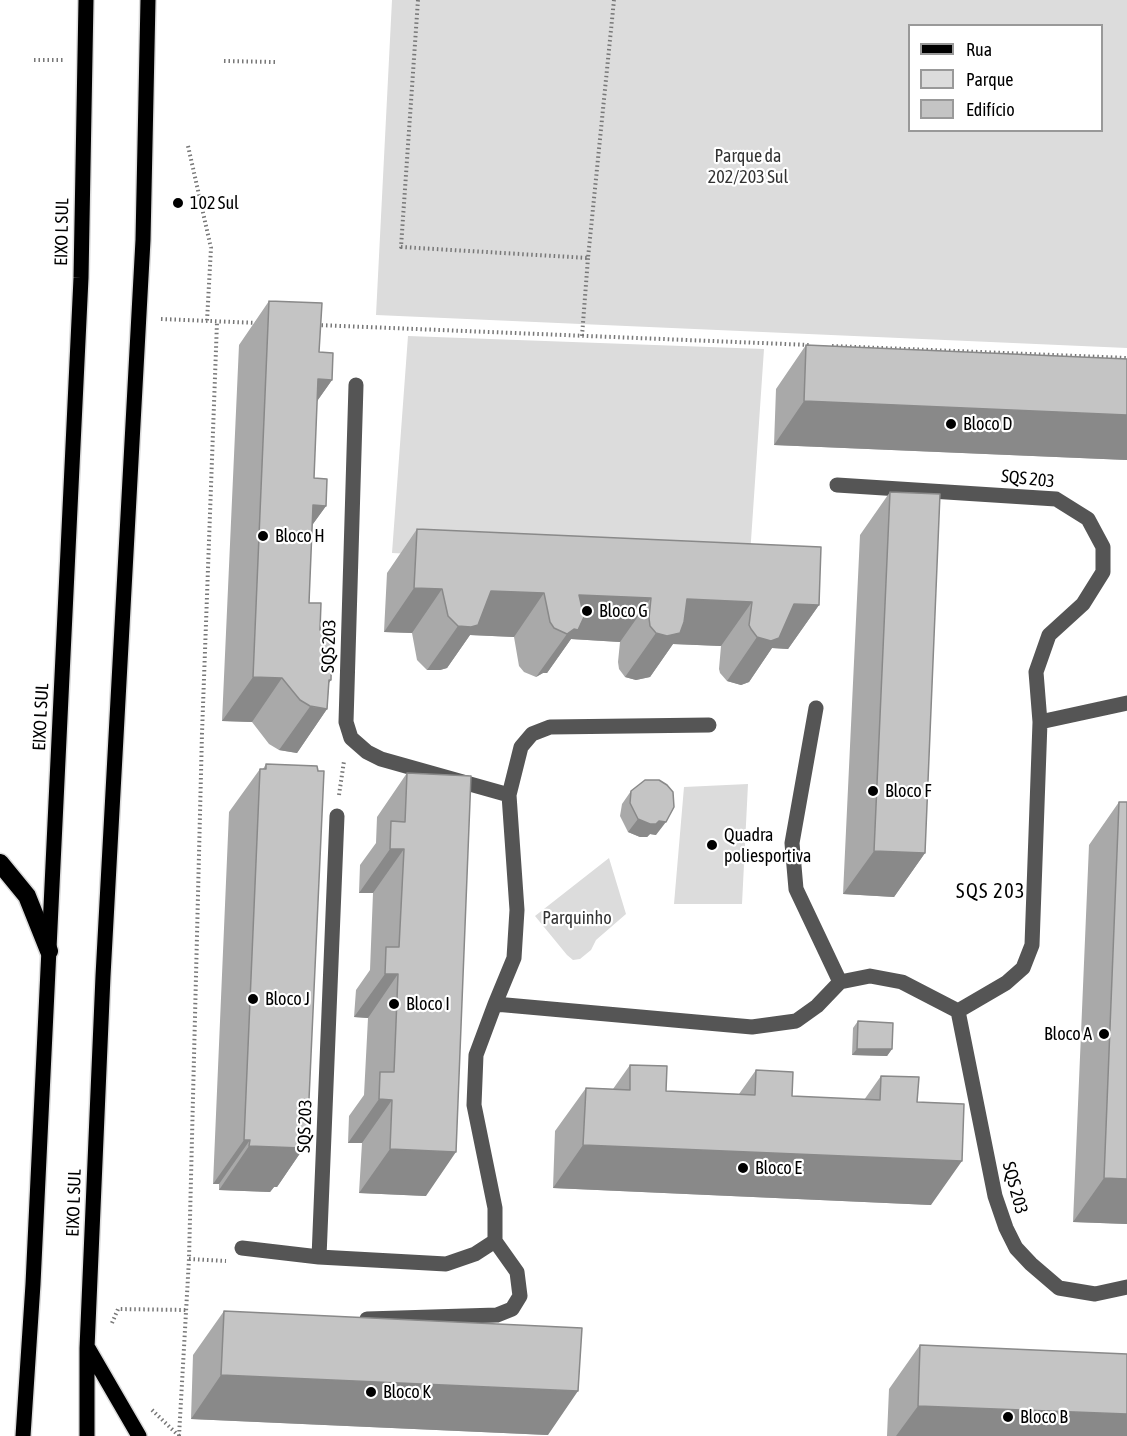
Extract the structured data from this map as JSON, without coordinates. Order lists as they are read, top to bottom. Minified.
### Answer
{"streets":{"main road":["EIXO L SUL"],"street":["SQS 203"]},"districts":["SQS 203"],"parks":["Parque da 202/203 Sul","Parquinho"],"places":["102 Sul","Bloco D","Bloco H","Bloco G","Bloco F","Quadra poliesportiva","Bloco J","Bloco I","Bloco A","Bloco E","Bloco K","Bloco B"],"legend":["Rua","Parque","Edifício"]}
